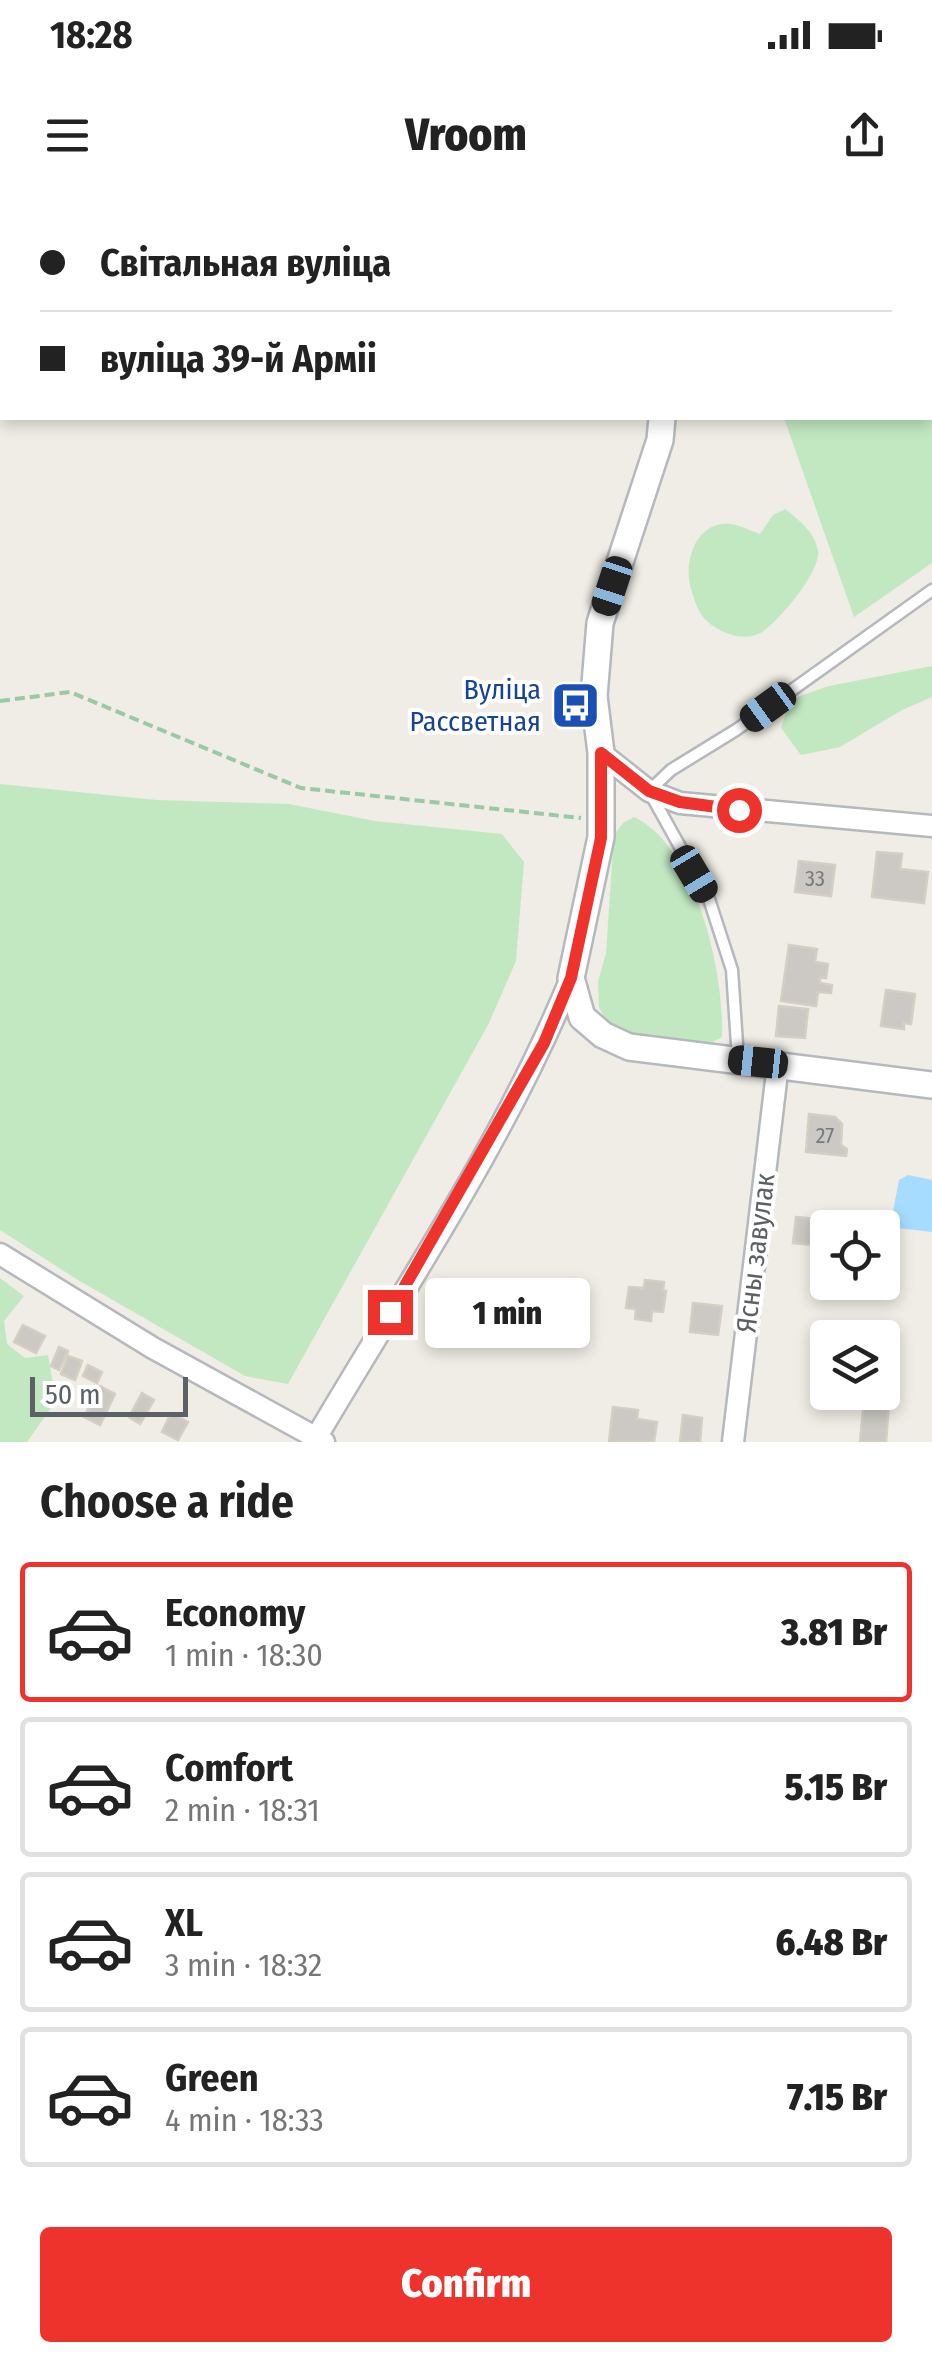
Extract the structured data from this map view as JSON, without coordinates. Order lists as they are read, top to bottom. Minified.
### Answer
{"streets":{"street":["Ясны завулак"]},"places":{"bus stop":["Вуліца Рассветная"]},"house_numbers":["33","27"],"scale_bar":"50 m","page":{"status":"18:28","header":"Vroom","banner":["Світальная вуліца","вуліца 39-й Арміі"],"bubble":"1 min","scale":"50 m","heading":"Choose a ride","list":[{"name":"Economy","note":"1 min · 18:30","value":"3.81 Br"},{"name":"Comfort","note":"2 min · 18:31","value":"5.15 Br"},{"name":"XL","note":"3 min · 18:32","value":"6.48 Br"},{"name":"Green","note":"4 min · 18:33","value":"7.15 Br"}],"buttons":"Confirm"}}
